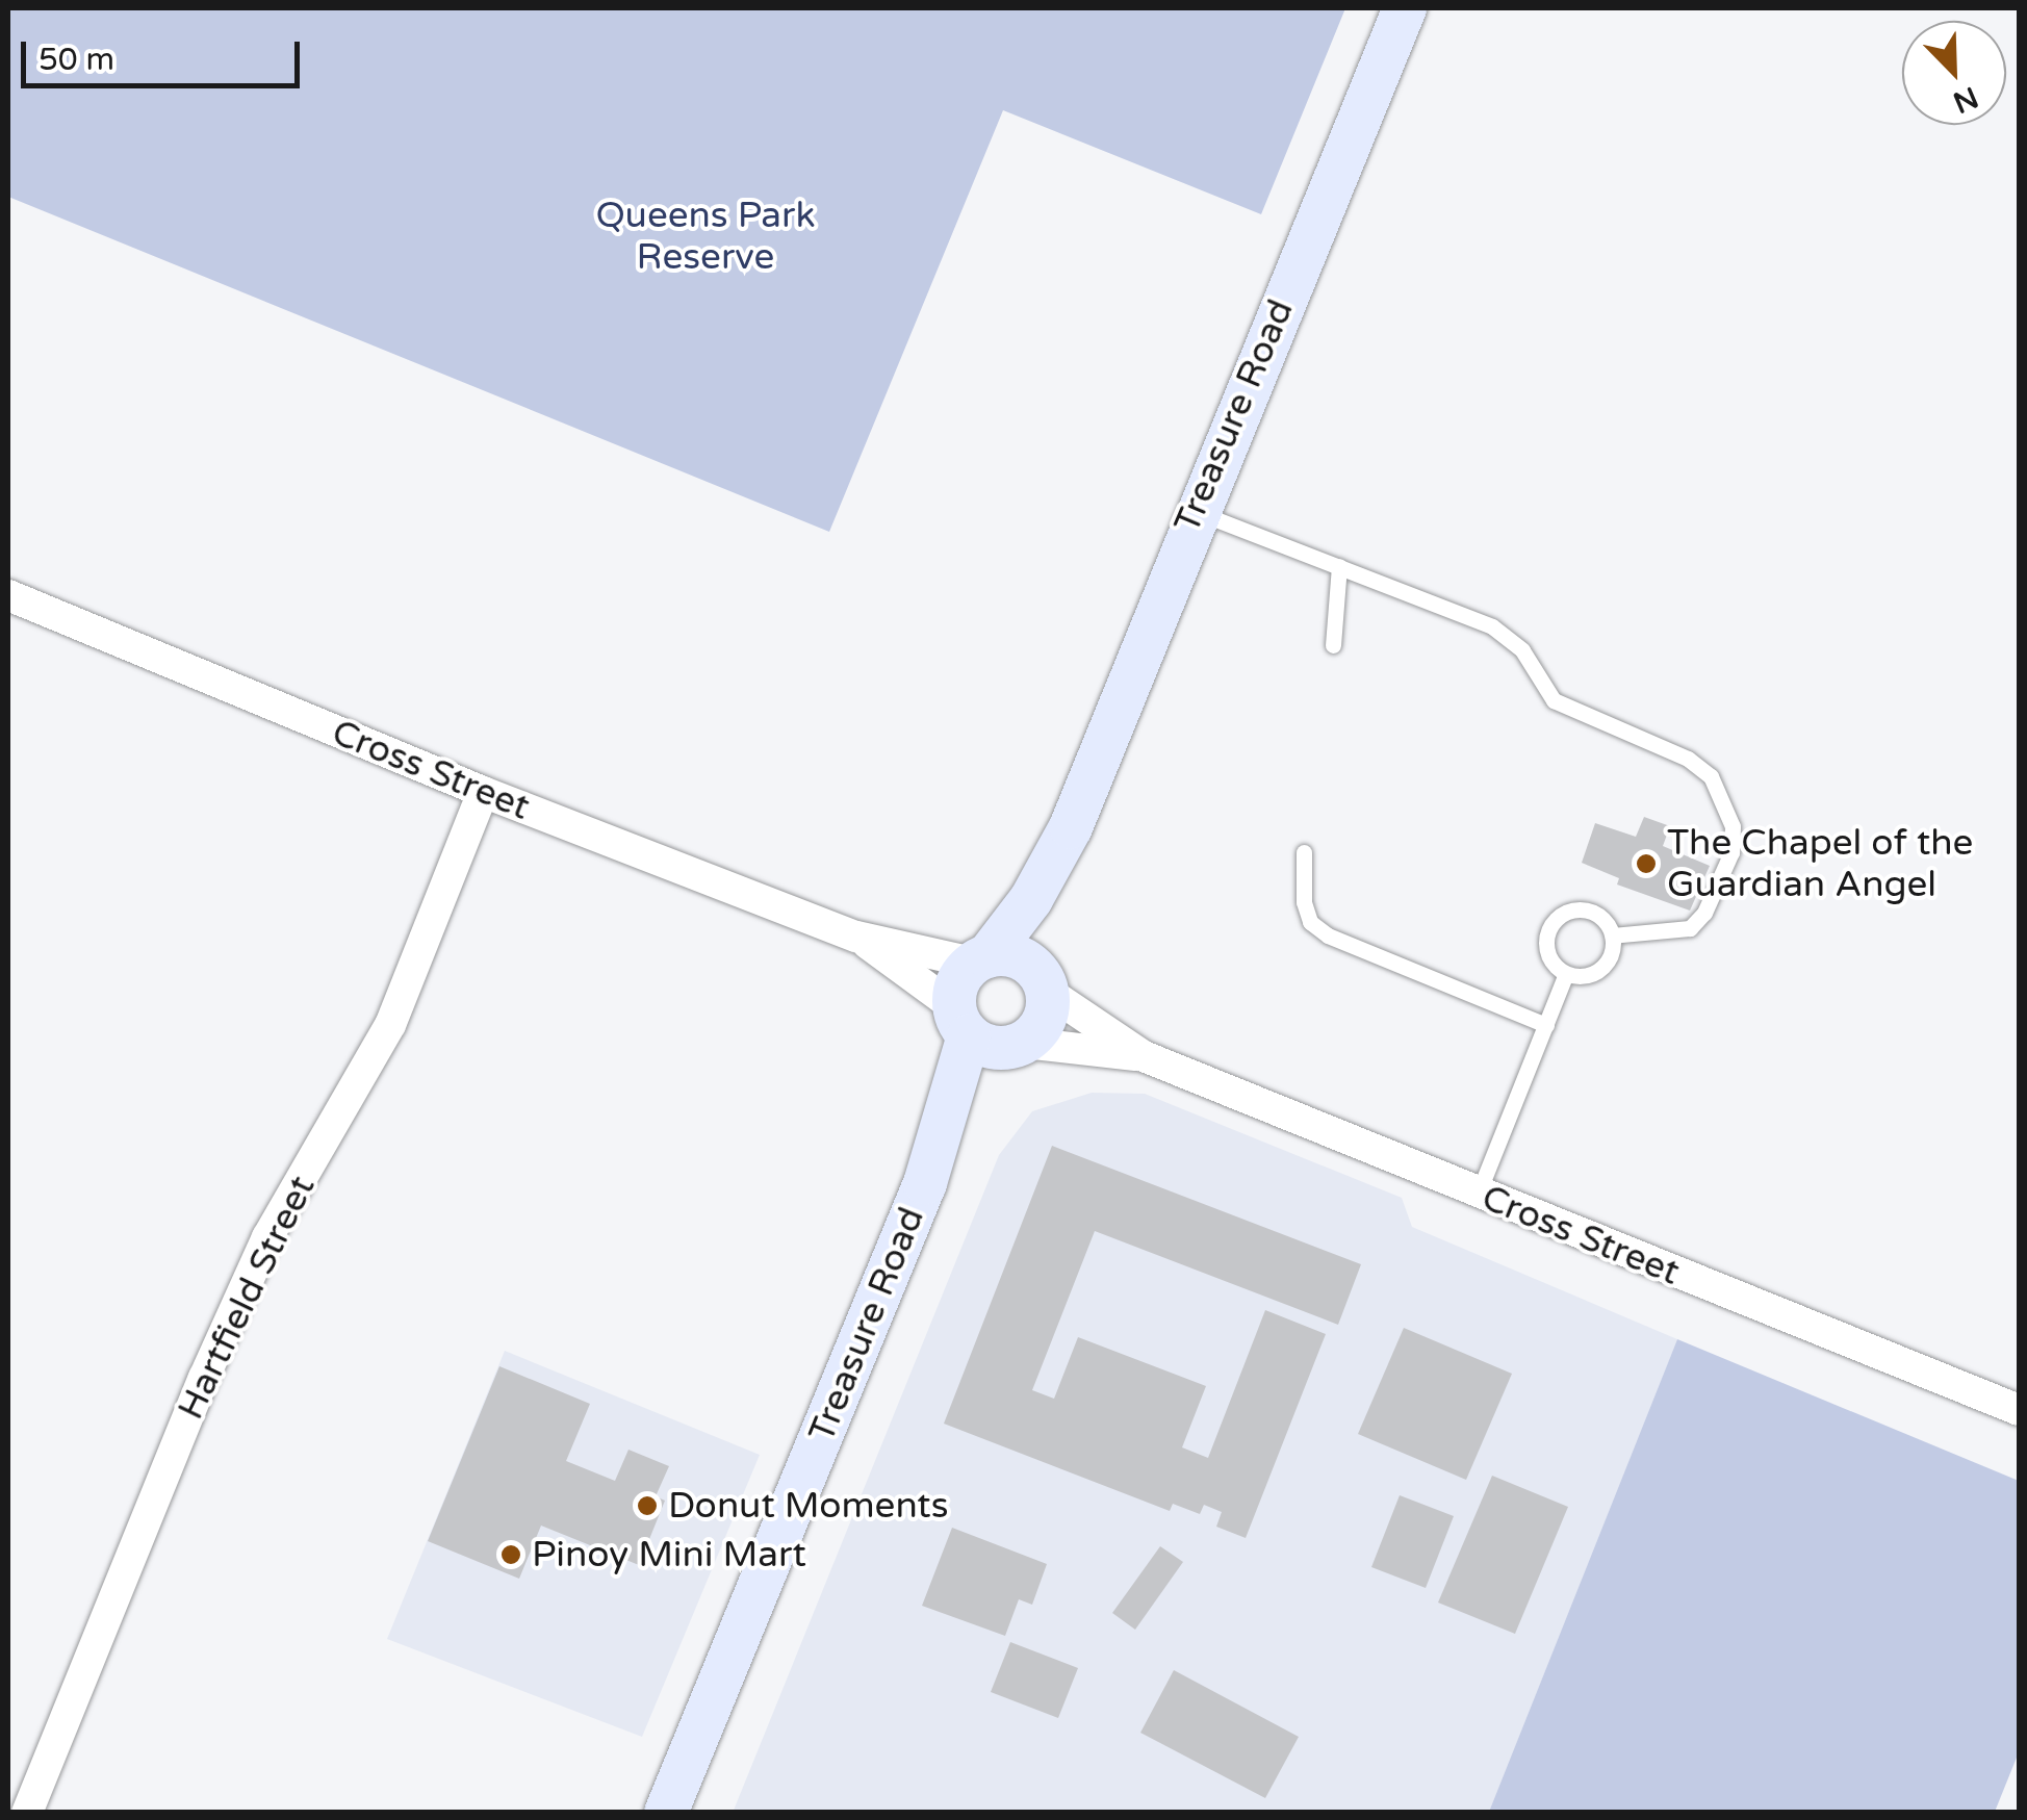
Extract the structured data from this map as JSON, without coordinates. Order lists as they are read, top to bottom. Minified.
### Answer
{"streets":{"street":["Treasure Road","Cross Street","Hartfield Street"]},"crossings":[["Treasure Road","Cross Street"],["Cross Street","Hartfield Street"]],"parks":["Queens Park Reserve"],"places":["The Chapel of the Guardian Angel","Donut Moments","Pinoy Mini Mart"],"scale_bar":"50 m","north":"bottom right"}
